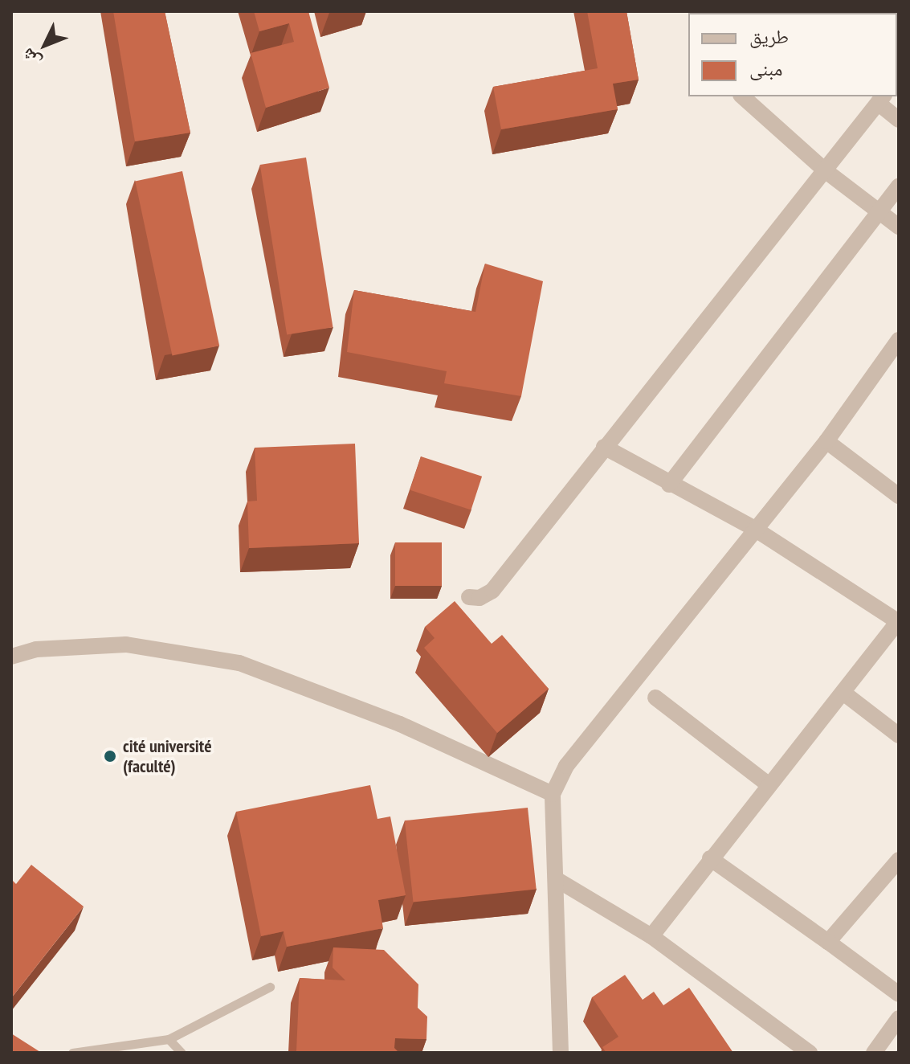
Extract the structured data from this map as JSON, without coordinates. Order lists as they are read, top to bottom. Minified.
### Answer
{"places":["cité université (faculté)"],"legend":["طريق","مبنى"],"north":"bottom left"}
